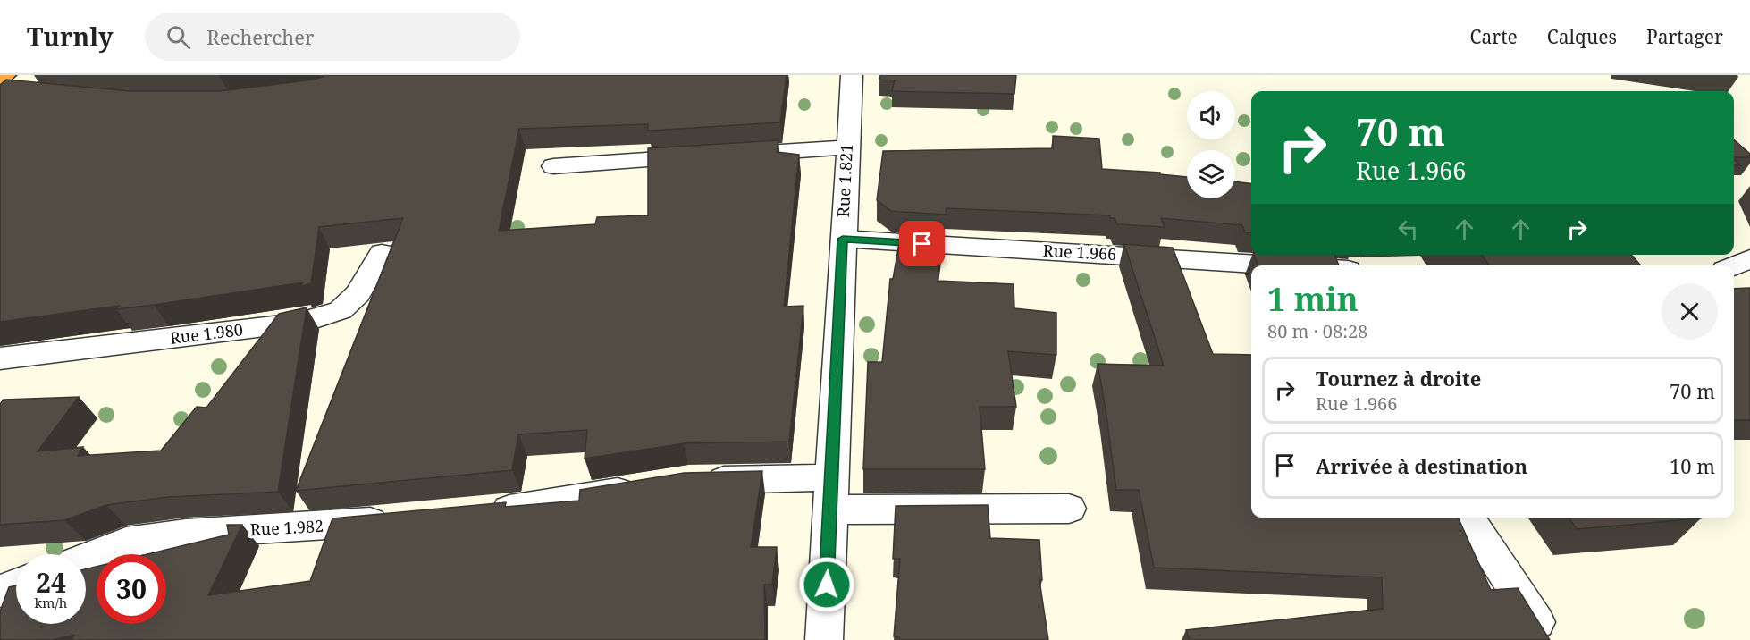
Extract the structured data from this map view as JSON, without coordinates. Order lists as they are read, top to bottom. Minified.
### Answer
{"streets":{"street":["Rue 1.821","Rue 1.966","Rue 1.980","Rue 1.982"]},"crossings":[["Rue 1.821","Rue 1.966"]],"page":{"header":"Turnly","search":"Rechercher","nav":["Carte","Calques","Partager"],"turn":["70 m","Rue 1.966"],"heading":["1 min","80 m · 08:28"],"list":[{"name":"Tournez à droite","note":"Rue 1.966","value":"70 m"},{"name":"Arrivée à destination","value":"10 m"}],"speed":"24 km/h","limit":"30"}}
